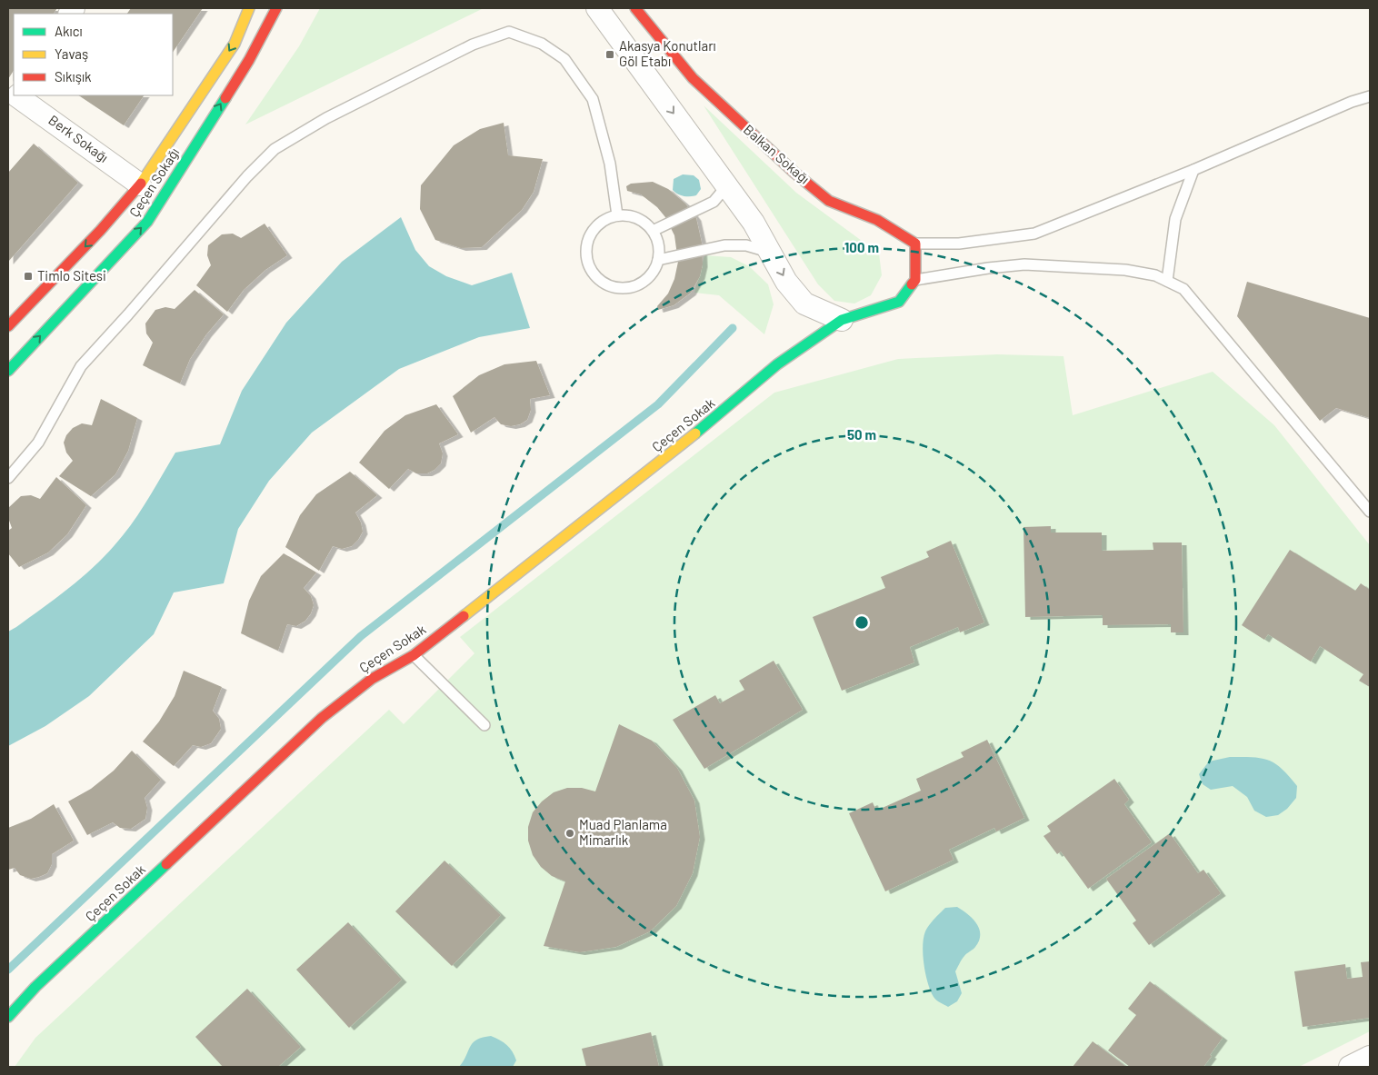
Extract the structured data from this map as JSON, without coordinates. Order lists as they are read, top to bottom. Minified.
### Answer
{"streets":{"street":["Berk Sokağı","Balkan Sokağı","Çeçen Sokağı","Çeçen Sokak"]},"crossings":[["Berk Sokağı","Çeçen Sokağı"]],"places":{"transit":["Akasya Konutları Göl Etabı","Timlo Sitesi"],"other":["Muad Planlama Mimarlık"]},"legend":["Akıcı","Yavaş","Sıkışık"],"rings":["100 m","50 m"]}
